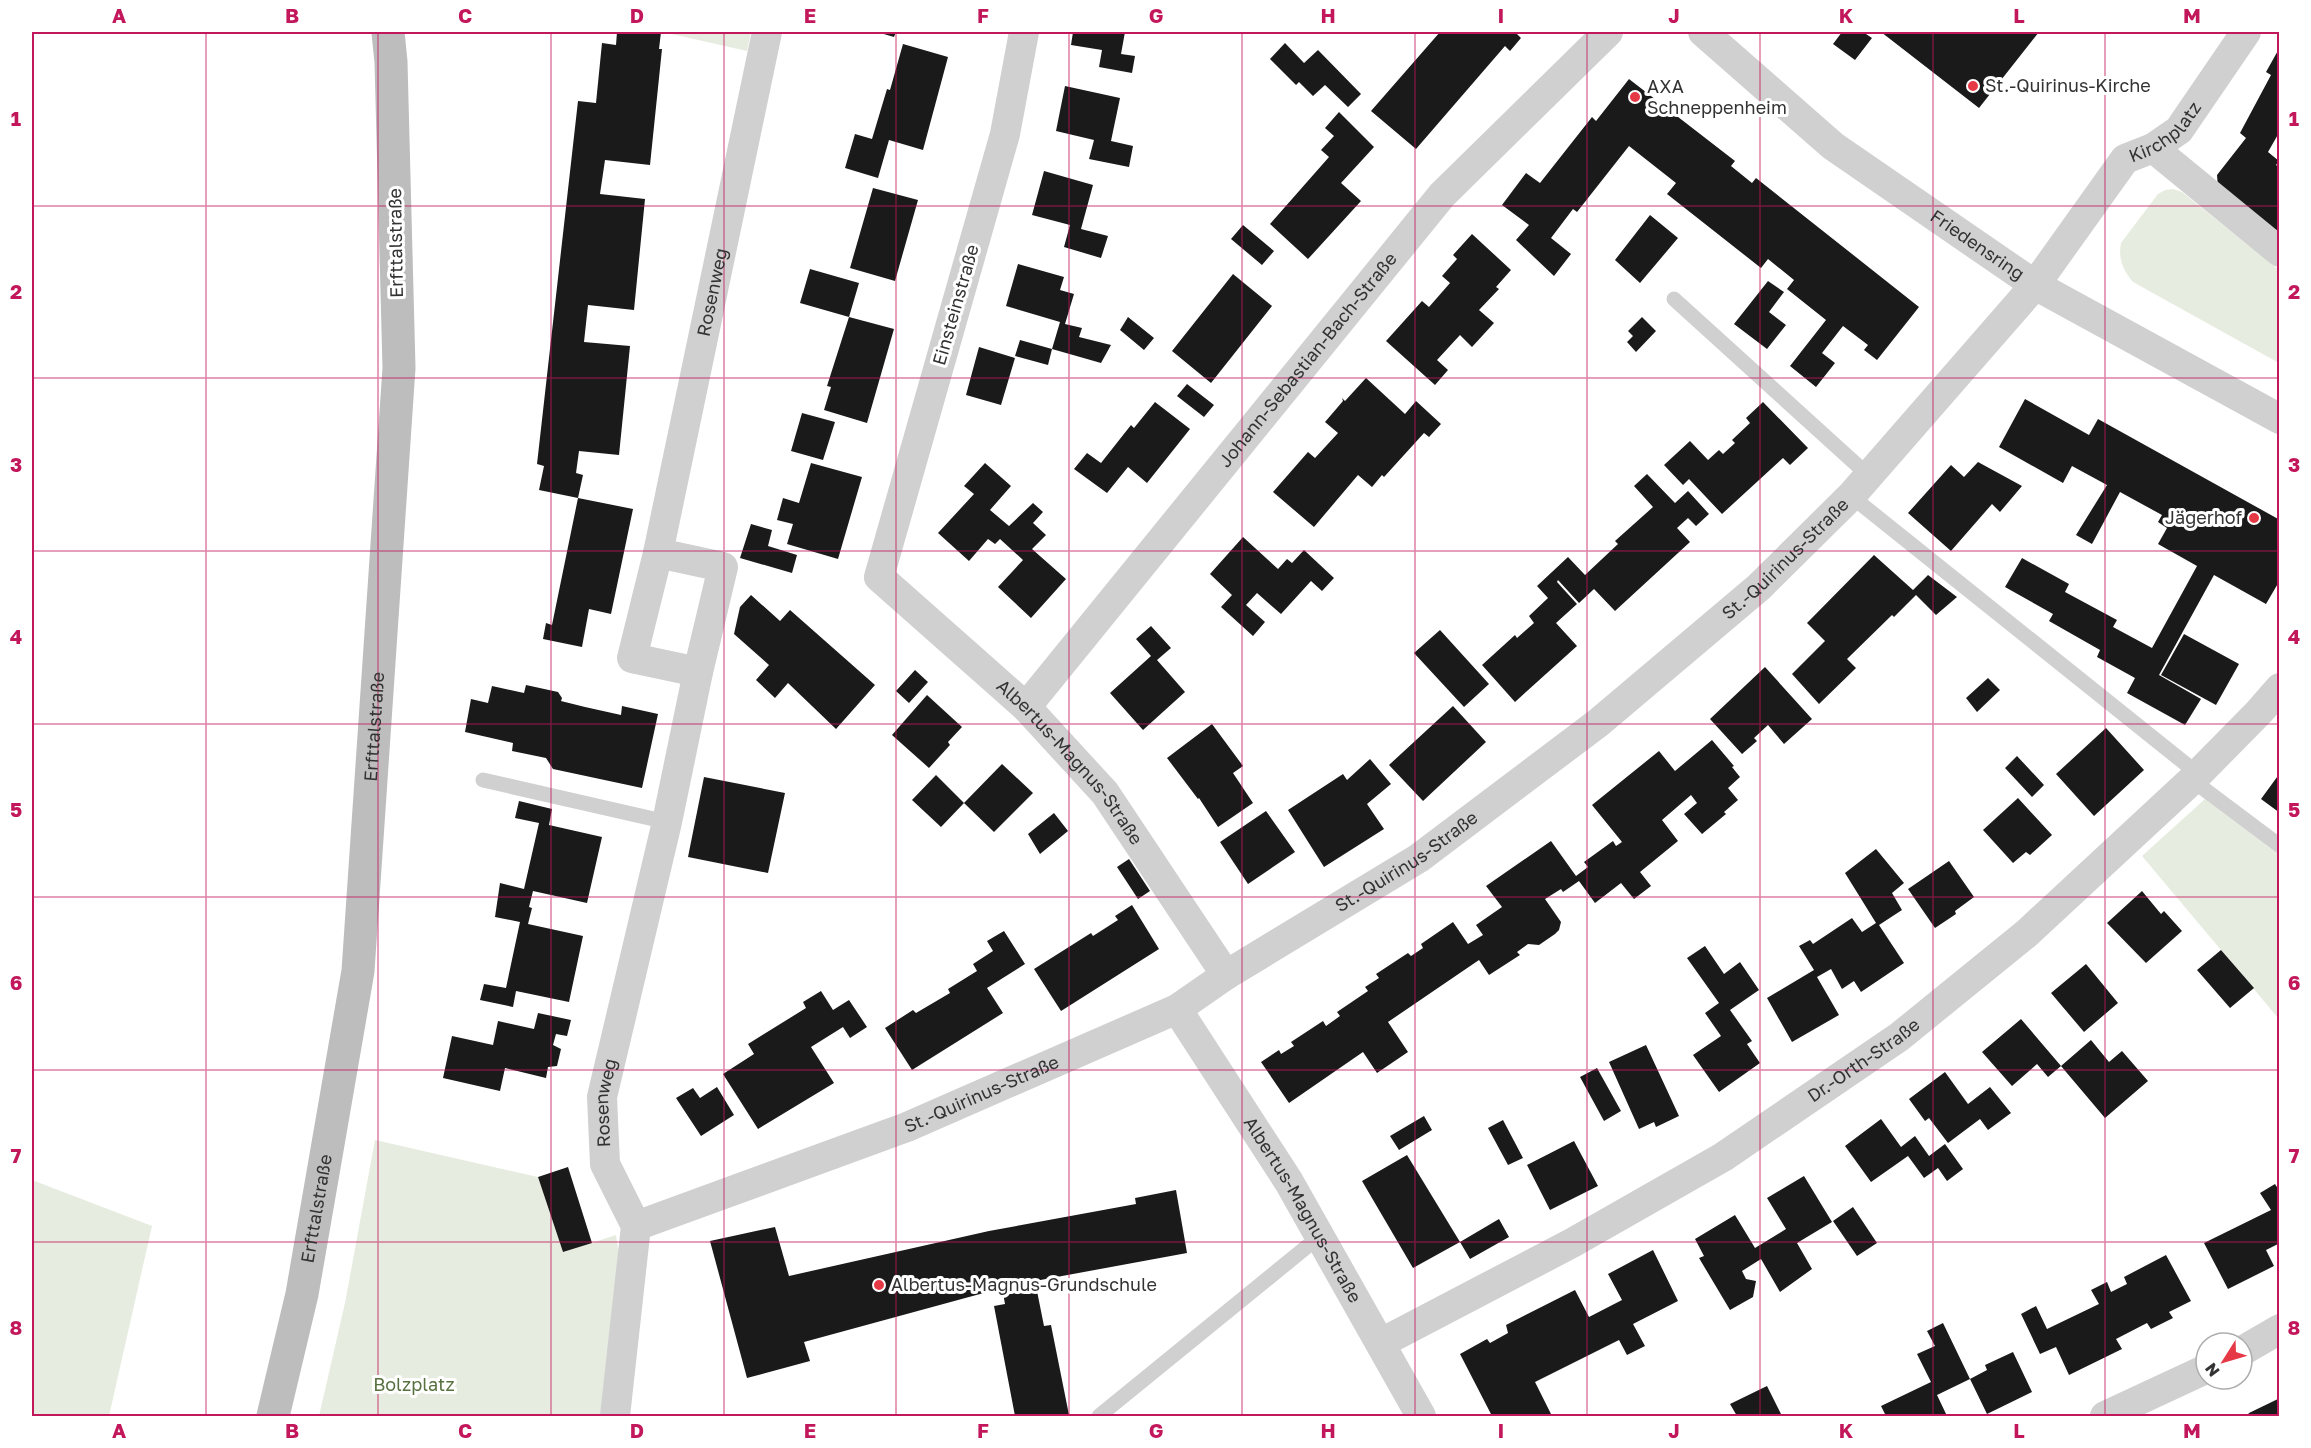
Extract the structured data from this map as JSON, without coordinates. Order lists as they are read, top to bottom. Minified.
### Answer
{"streets":{"main road":["Erfttalstraße"],"street":["Kirchplatz","Friedensring","Rosenweg","Einsteinstraße","Johann-Sebastian-Bach-Straße","St.-Quirinus-Straße","Albertus-Magnus-Straße","Dr.-Orth-Straße"]},"crossings":[["Kirchplatz","Friedensring"],["Kirchplatz","St.-Quirinus-Straße"],["Friedensring","St.-Quirinus-Straße"],["Rosenweg","St.-Quirinus-Straße"],["Einsteinstraße","Albertus-Magnus-Straße"],["Johann-Sebastian-Bach-Straße","Albertus-Magnus-Straße"],["St.-Quirinus-Straße","Albertus-Magnus-Straße"],["Albertus-Magnus-Straße","Dr.-Orth-Straße"]],"parks":["Bolzplatz"],"places":["St.-Quirinus-Kirche","AXA Schneppenheim","Jägerhof","Albertus-Magnus-Grundschule"],"north":"bottom left","grid":{"columns":["A","B","C","D","E","F","G","H","I","J","K","L","M"],"rows":["1","2","3","4","5","6","7","8"]}}
